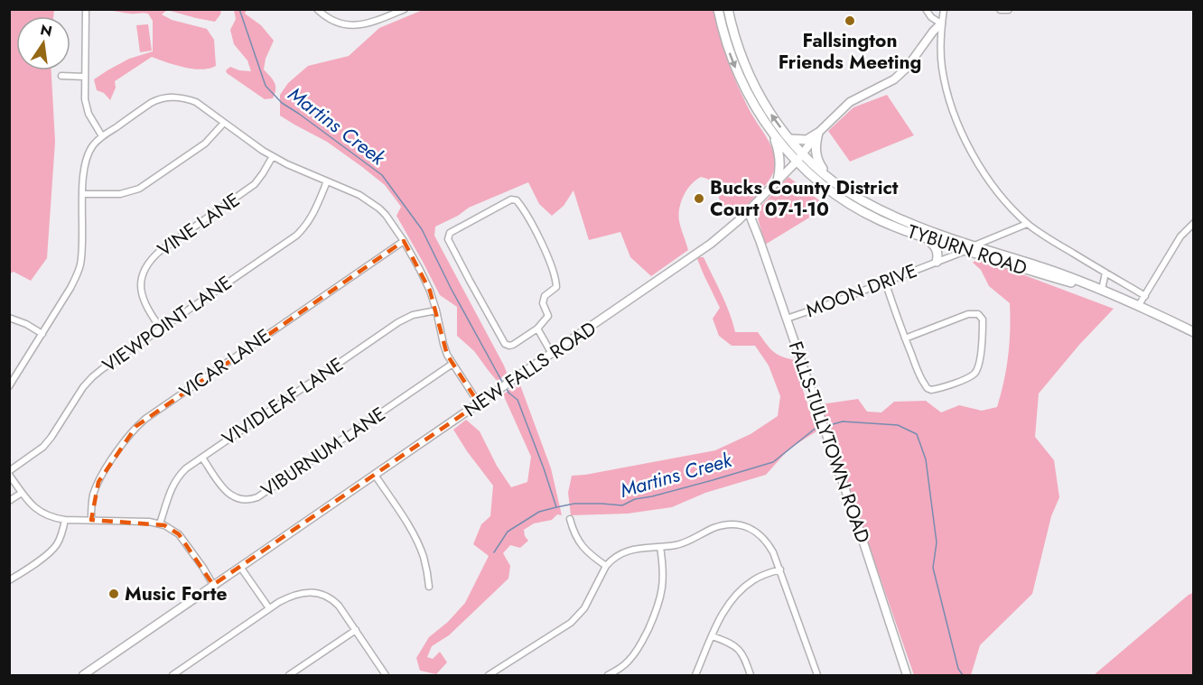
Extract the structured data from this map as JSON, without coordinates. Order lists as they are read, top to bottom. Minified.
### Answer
{"streets":{"main road":["TYBURN ROAD","NEW FALLS ROAD","FALLS-TULLYTOWN ROAD"],"street":["VINE LANE","MOON DRIVE","VIEWPOINT LANE","VICAR LANE","VIVIDLEAF LANE","VIBURNUM LANE"]},"crossings":[["VINE LANE","VIEWPOINT LANE"],["TYBURN ROAD","MOON DRIVE"],["TYBURN ROAD","NEW FALLS ROAD"],["MOON DRIVE","FALLS-TULLYTOWN ROAD"],["NEW FALLS ROAD","FALLS-TULLYTOWN ROAD"],["VIVIDLEAF LANE","VIBURNUM LANE"]],"water":["Martins Creek"],"places":["Fallsington Friends Meeting","Bucks County District Court 07-1-10","Music Forte"],"north":"top"}
